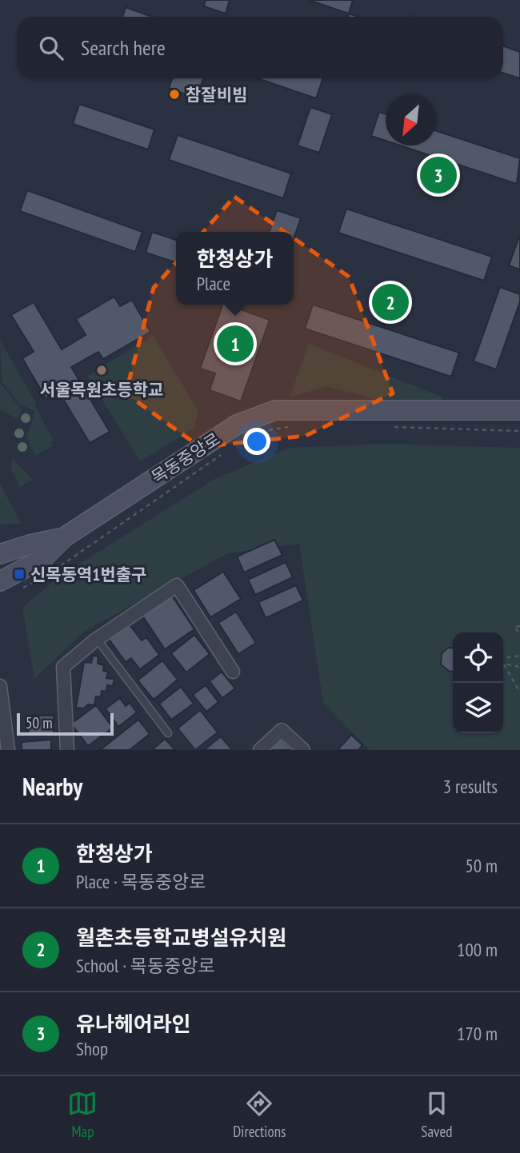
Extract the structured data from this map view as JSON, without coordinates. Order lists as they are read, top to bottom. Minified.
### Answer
{"streets":{"main road":["목동중앙로"]},"places":{"other":["참잘비빔","서울목원초등학교"],"transit":["신목동역1번출구"]},"scale_bar":"50 m","north":"bottom left","page":{"search":"Search here","pins":["3","2","1"],"popup":["한청상가","Place"],"scale":"50 m","heading":["Nearby","3 results"],"list":[{"mark":"1","name":"한청상가","note":"Place · 목동중앙로","value":"50 m"},{"mark":"2","name":"월촌초등학교병설유치원","note":"School · 목동중앙로","value":"100 m"},{"mark":"3","name":"유나헤어라인","note":"Shop","value":"170 m"}],"nav":["Map","Directions","Saved"]}}
